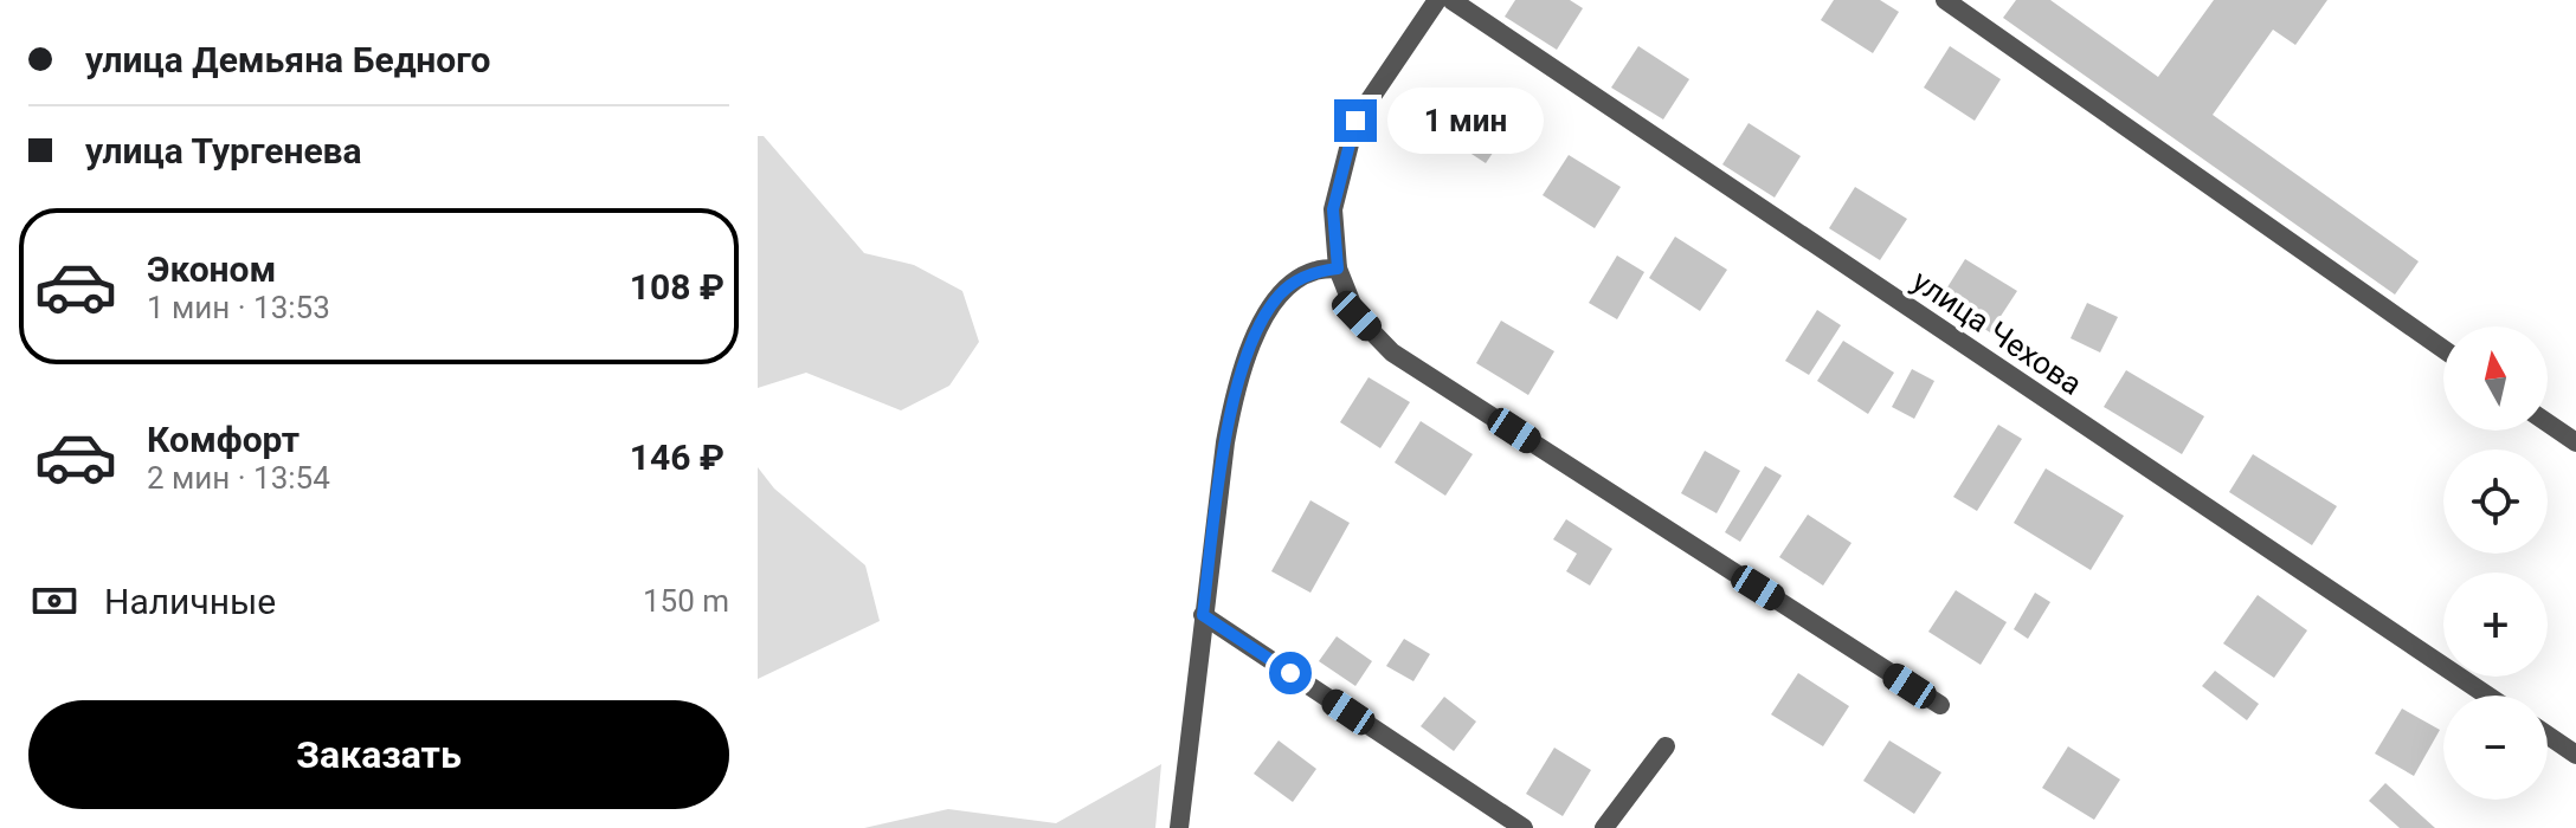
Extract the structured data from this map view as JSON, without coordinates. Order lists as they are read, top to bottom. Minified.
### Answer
{"streets":{"street":["улица Чехова"]},"north":"top","page":{"banner":["улица Демьяна Бедного","улица Тургенева"],"bubble":"1 мин","list":[{"name":"Эконом","note":"1 мин · 13:53","value":"108 ₽"},{"name":"Комфорт","note":"2 мин · 13:54","value":"146 ₽"}],"map_buttons":["+","−"],"pay":["Наличные","150 m"],"buttons":"Заказать"}}
